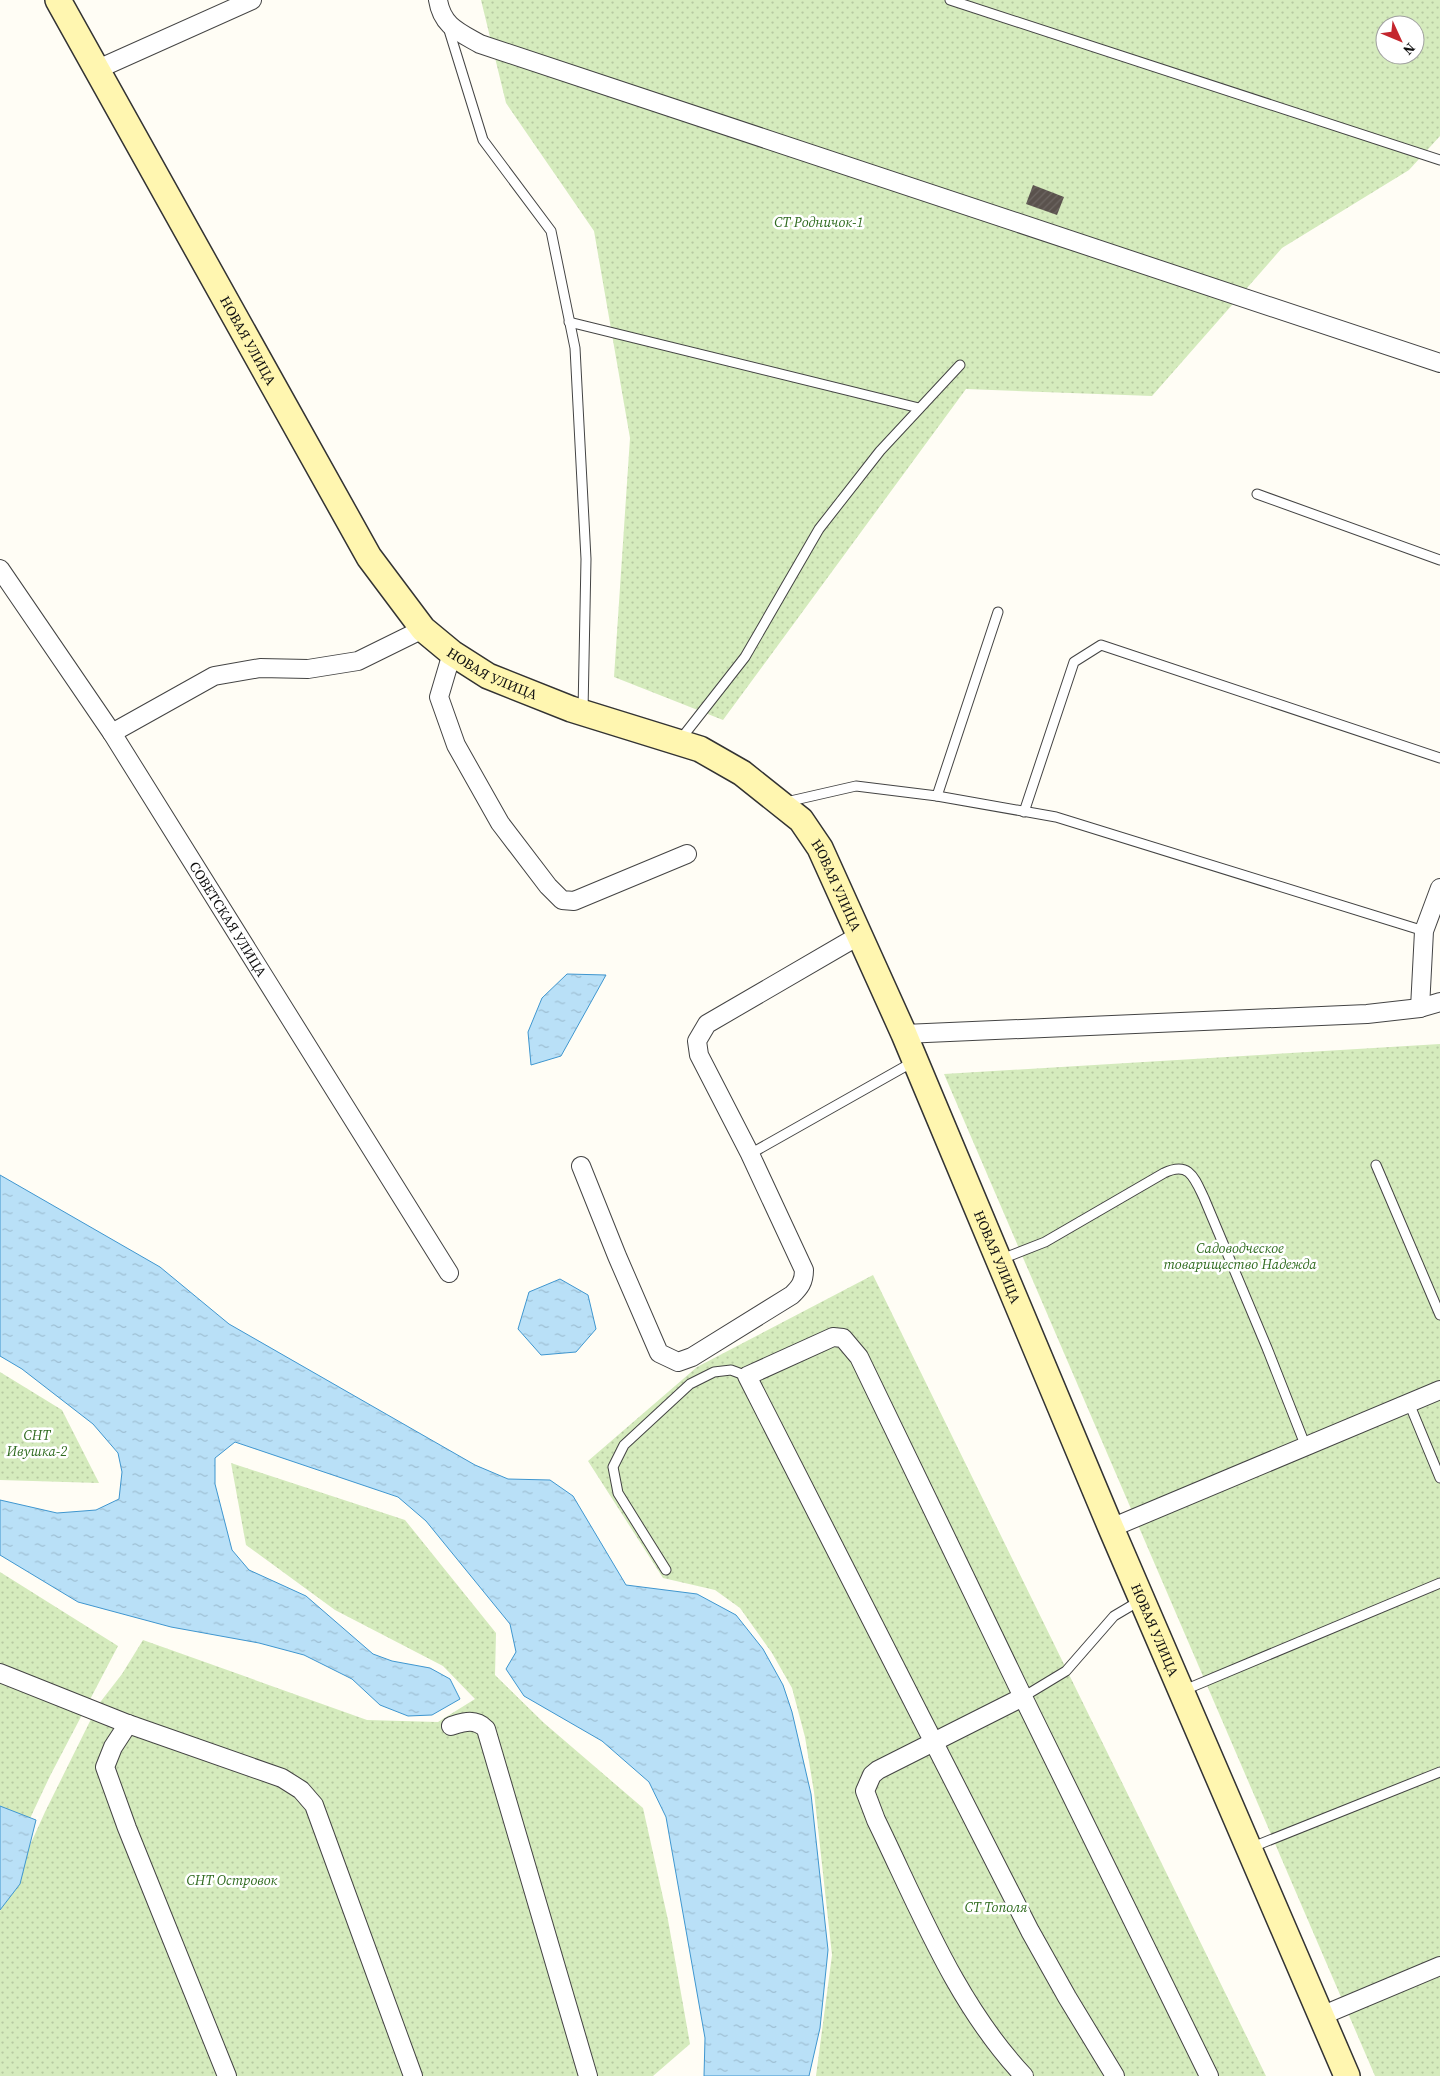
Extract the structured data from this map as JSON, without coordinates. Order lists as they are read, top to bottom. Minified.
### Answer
{"streets":{"street":["НОВАЯ УЛИЦА","СОВЕТСКАЯ УЛИЦА"]},"parks":["СТ Родничок-1","Садоводческое товарищество Надежда","СНТ Ивушка-2","СНТ Островок","СТ Тополя"],"north":"bottom right"}
